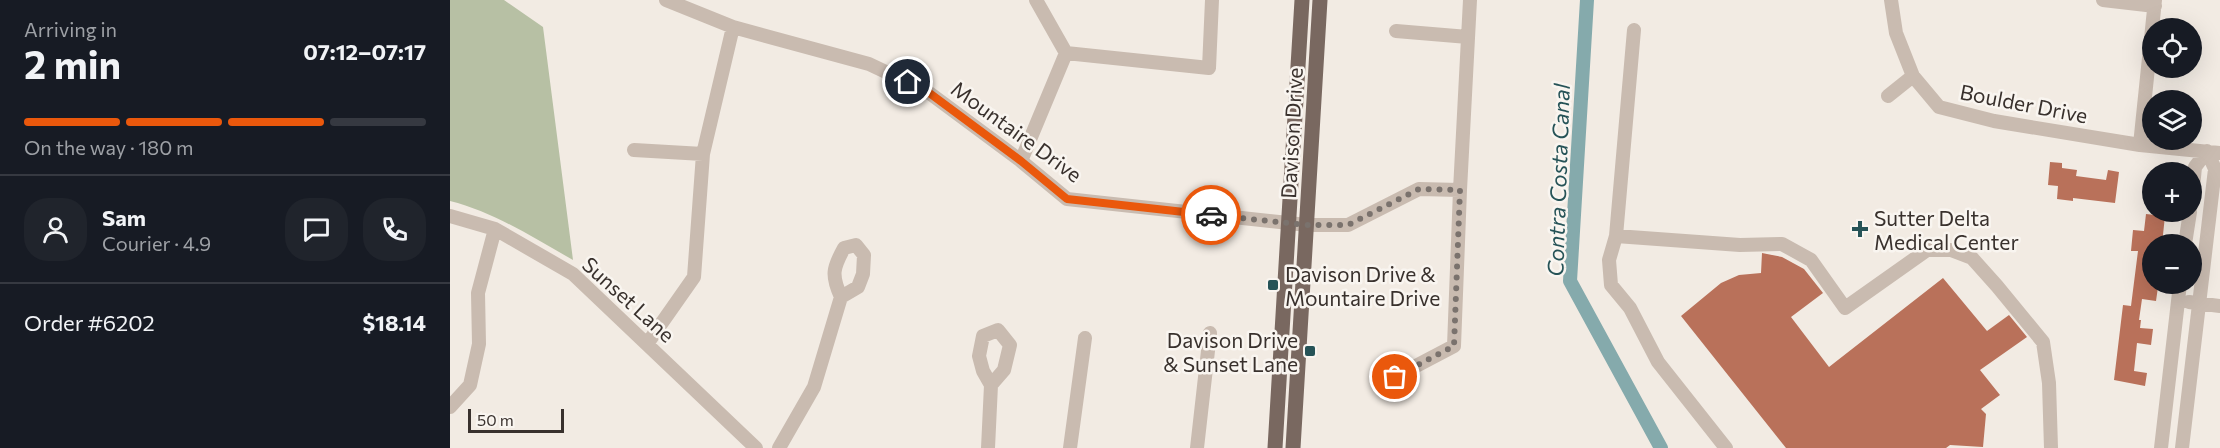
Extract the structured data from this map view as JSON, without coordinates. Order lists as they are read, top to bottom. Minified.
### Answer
{"streets":{"main road":["Davison Drive"],"street":["Boulder Drive","Mountaire Drive","Sunset Lane"]},"crossings":[["Mountaire Drive","Davison Drive"]],"water":["Contra Costa Canal"],"places":{"health":["Sutter Delta Medical Center"],"transit":["Davison Drive & Mountaire Drive","Davison Drive & Sunset Lane"]},"scale_bar":"50 m","page":{"heading":["2 min","Arriving in","07:12–07:17"],"panel":["Sam","Courier · 4.9","Order #6202","$18.14"],"map_buttons":["+","−"],"bar":"On the way · 180 m","scale":"50 m"}}
